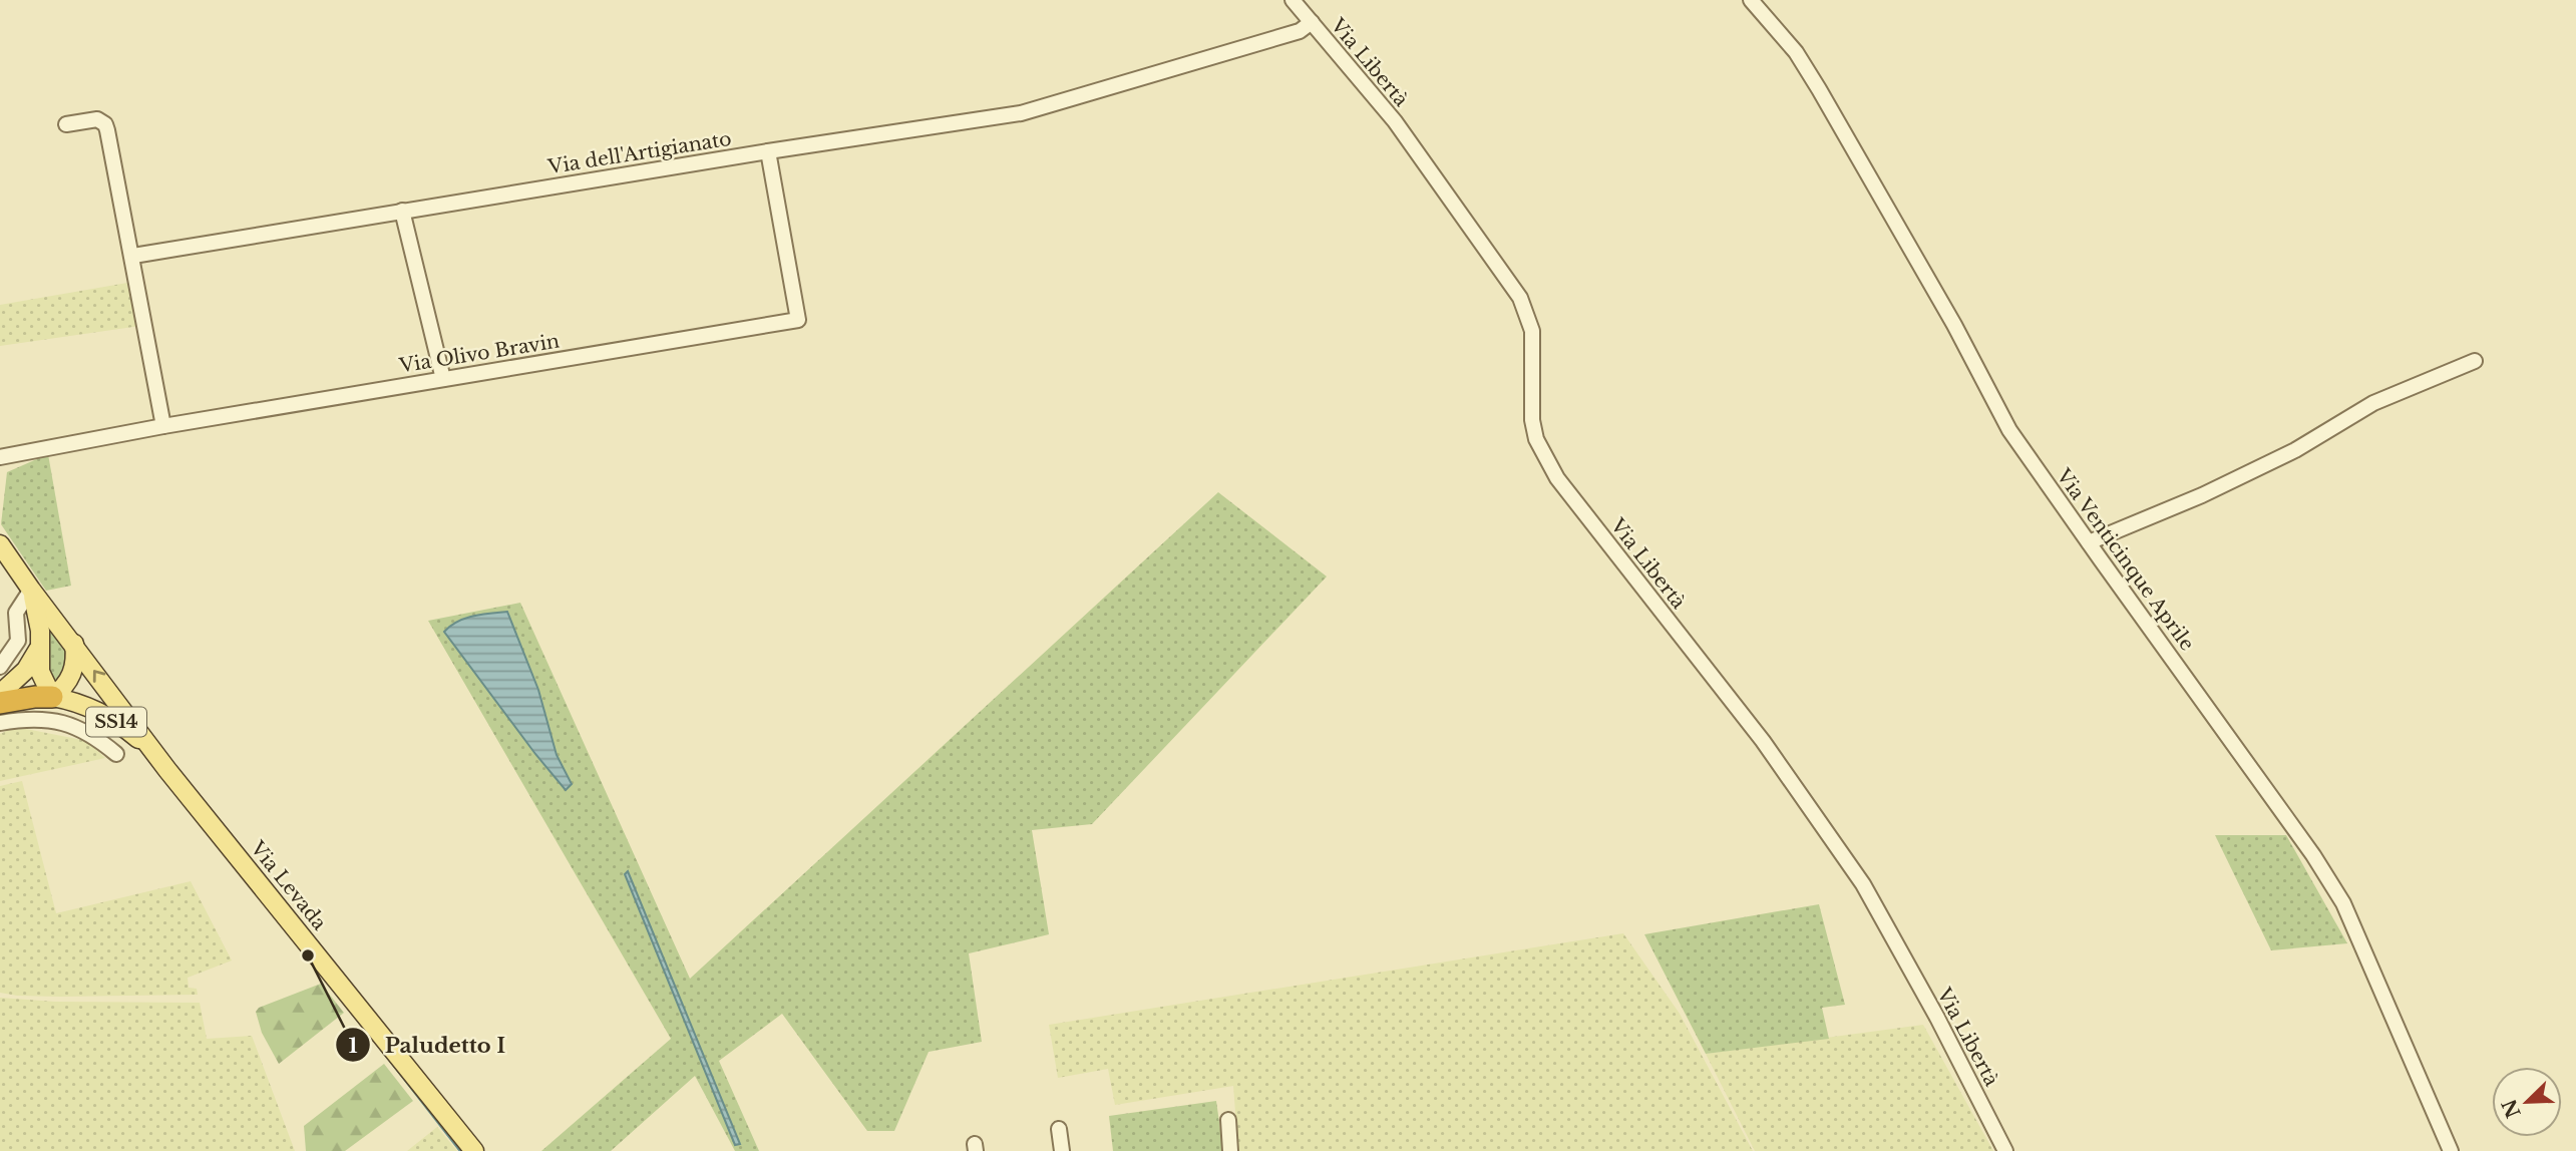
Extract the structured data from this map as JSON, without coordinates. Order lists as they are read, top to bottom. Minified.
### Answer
{"streets":{"main road":["SS14","Via Levada"],"street":["Via Libertà","Via dell'Artigianato","Via Olivo Bravin","Via Venticinque Aprile"]},"crossings":[["Via Libertà","Via dell'Artigianato"],["Via dell'Artigianato","Via Olivo Bravin"],["SS14","Via Levada"]],"places":["Paludetto I"],"north":"bottom left"}
